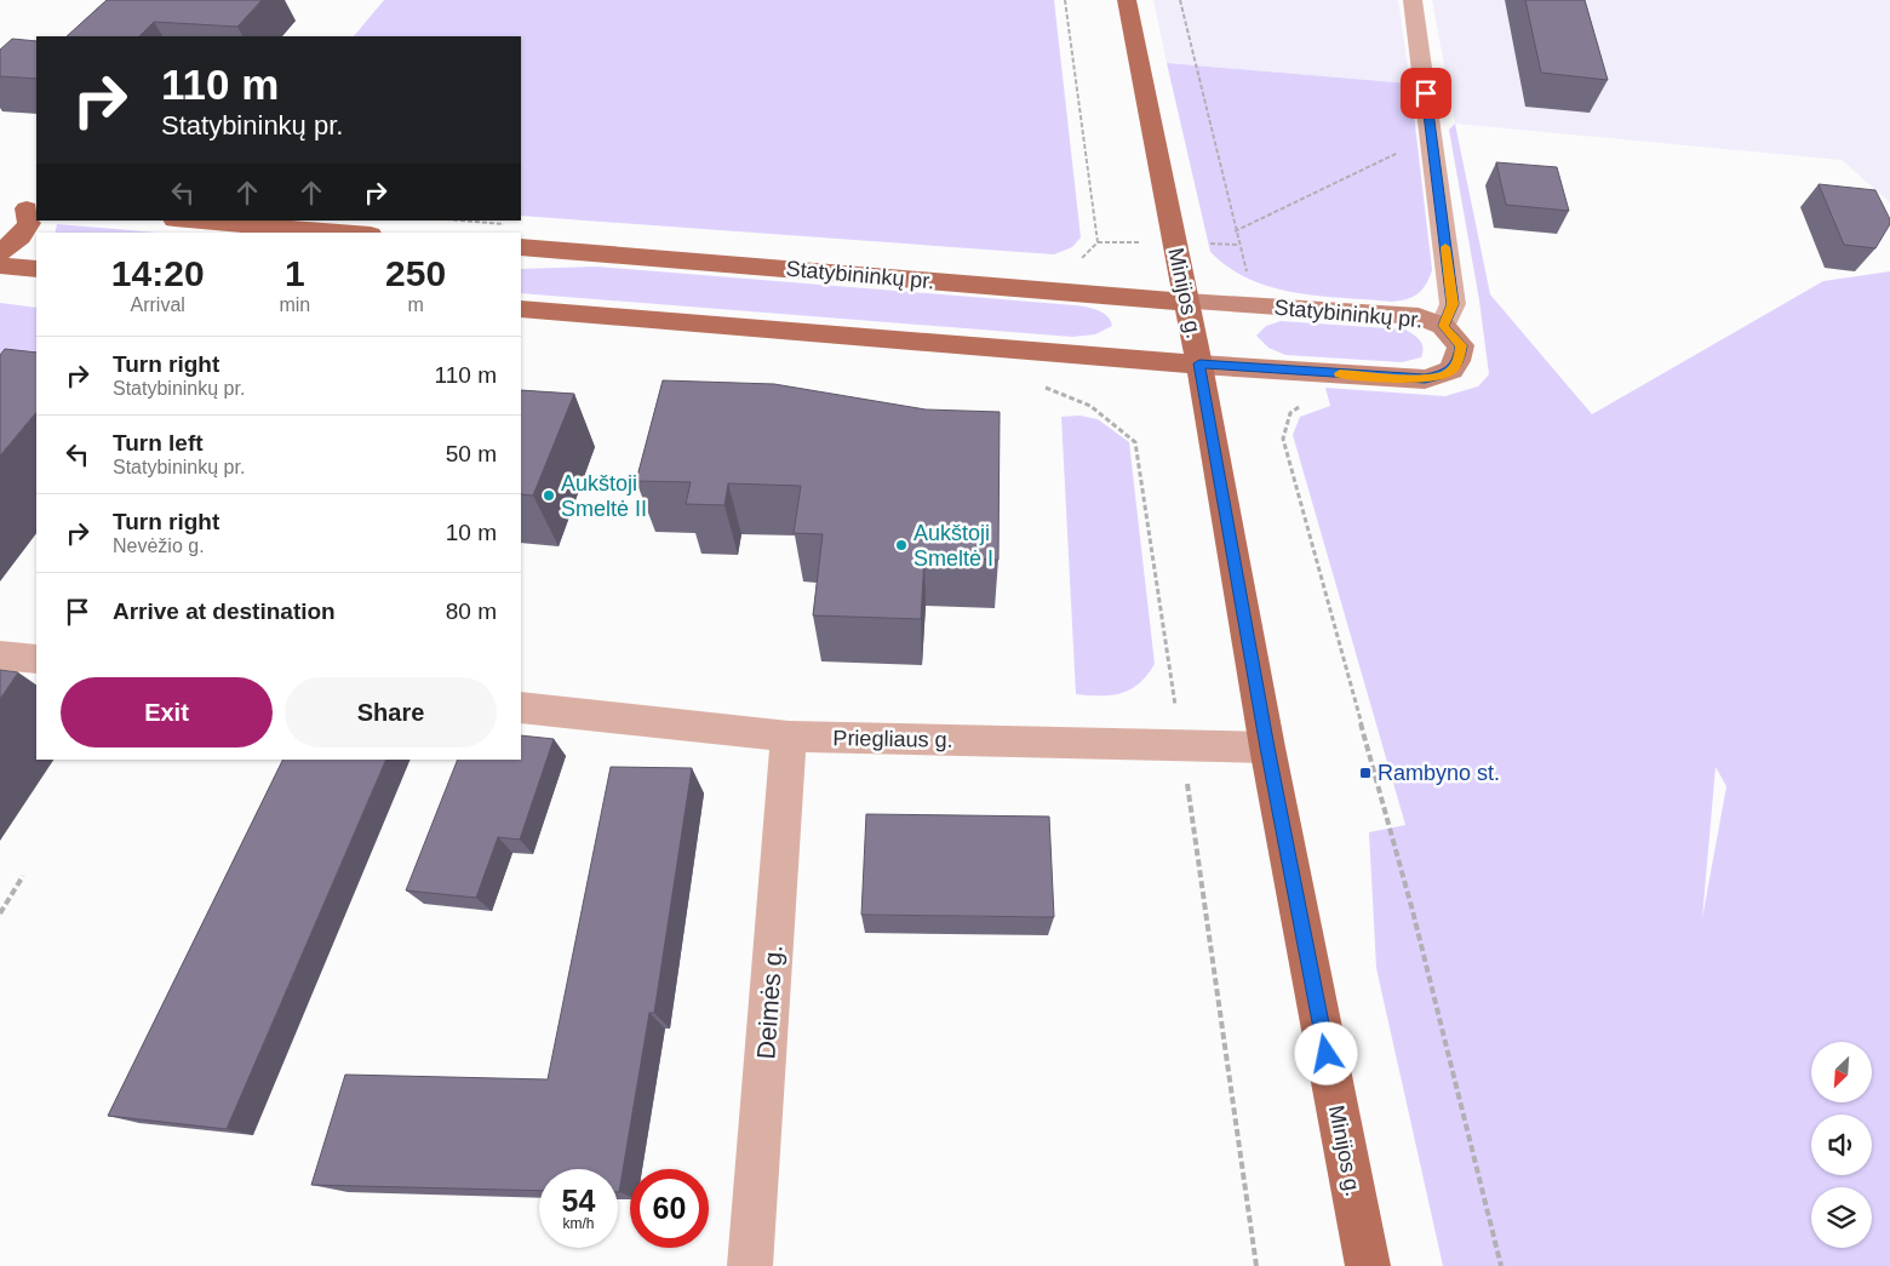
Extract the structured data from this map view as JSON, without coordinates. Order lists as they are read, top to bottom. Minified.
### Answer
{"streets":{"main road":["Statybininkų pr.","Minijos g."],"street":["Priegliaus g.","Deimės g."]},"crossings":[["Statybininkų pr.","Minijos g."],["Minijos g.","Priegliaus g."],["Priegliaus g.","Deimės g."]],"places":{"other":["Aukštoji Smeltė II","Aukštoji Smeltė I"],"transit":["Rambyno st."]},"north":"bottom left","page":{"turn":["110 m","Statybininkų pr."],"eta":["14:20","Arrival","1","min","250","m"],"list":[{"name":"Turn right","note":"Statybininkų pr.","value":"110 m"},{"name":"Turn left","note":"Statybininkų pr.","value":"50 m"},{"name":"Turn right","note":"Nevėžio g.","value":"10 m"},{"name":"Arrive at destination","value":"80 m"}],"buttons":["Exit","Share"],"speed":"54 km/h","limit":"60"}}
